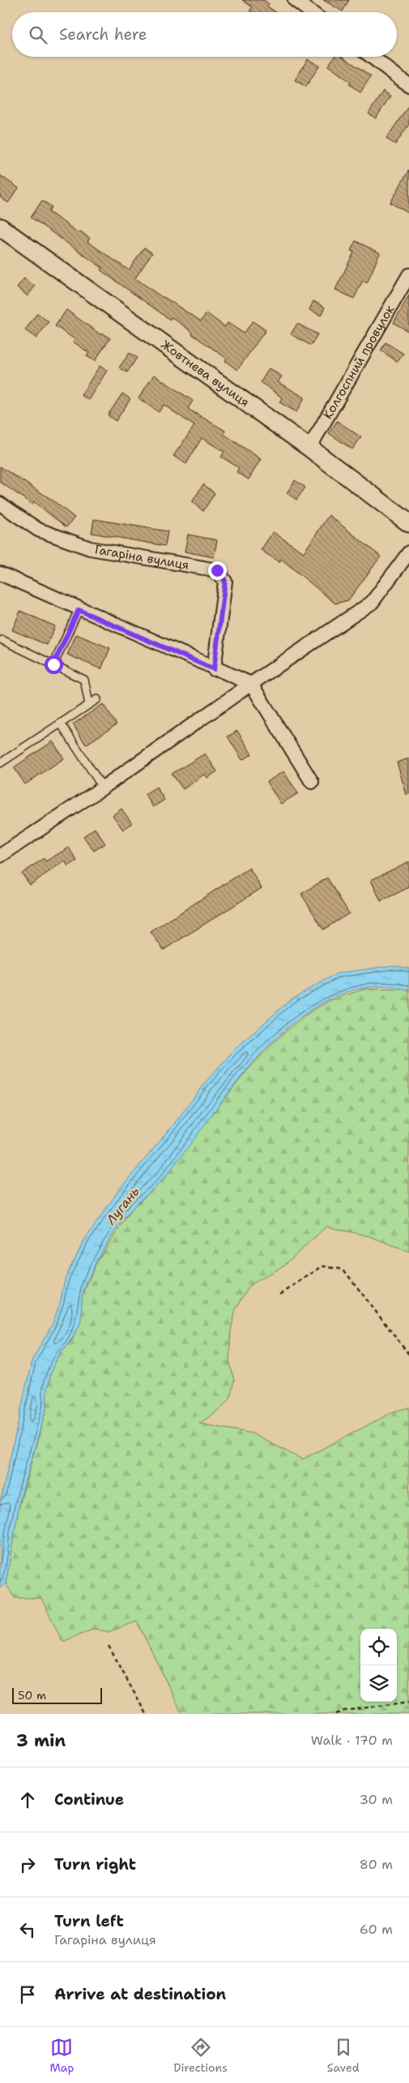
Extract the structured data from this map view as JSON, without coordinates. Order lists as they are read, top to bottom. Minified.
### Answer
{"streets":{"street":["Колгоспний провулок","Жовтнева вулиця","Гагаріна вулиця"]},"crossings":[["Колгоспний провулок","Жовтнева вулиця"]],"water":["Лугань"],"scale_bar":"50 m","page":{"search":"Search here","scale":"50 m","heading":["3 min","Walk · 170 m"],"list":[["Continue","30 m"],["Turn right","80 m"],["Turn left","Гагаріна вулиця","60 m"],"Arrive at destination"],"nav":["Map","Directions","Saved"]}}
